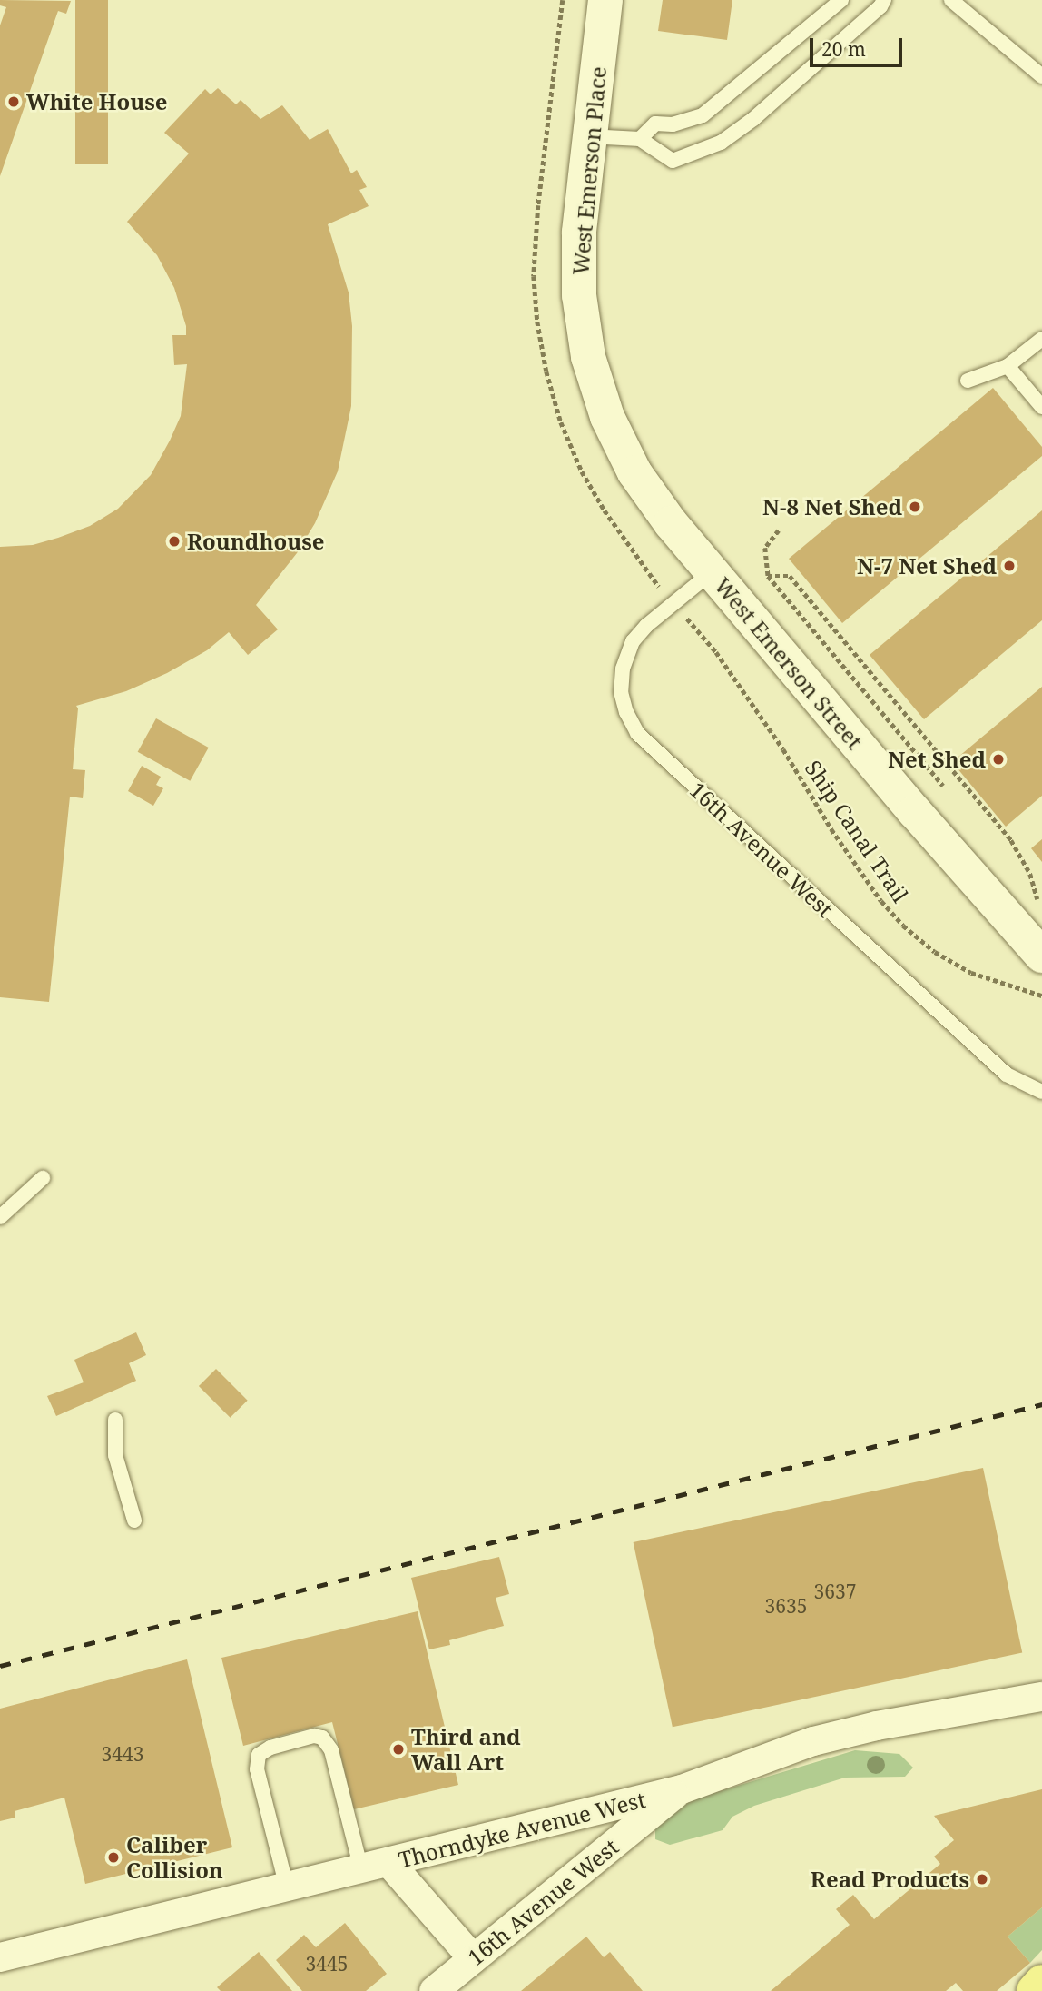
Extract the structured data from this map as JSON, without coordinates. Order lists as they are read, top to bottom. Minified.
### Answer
{"streets":{"main road":["West Emerson Place","West Emerson Street"],"street":["16th Avenue West","Thorndyke Avenue West"],"path":["Ship Canal Trail"]},"crossings":[["West Emerson Place","West Emerson Street"],["West Emerson Place","16th Avenue West"],["West Emerson Street","16th Avenue West"],["16th Avenue West","Thorndyke Avenue West"]],"places":["White House","N-8 Net Shed","Roundhouse","N-7 Net Shed","Net Shed","Third and Wall Art","Caliber Collision","Read Products"],"house_numbers":["3637","3635","3443","3445"],"scale_bar":"20 m"}
